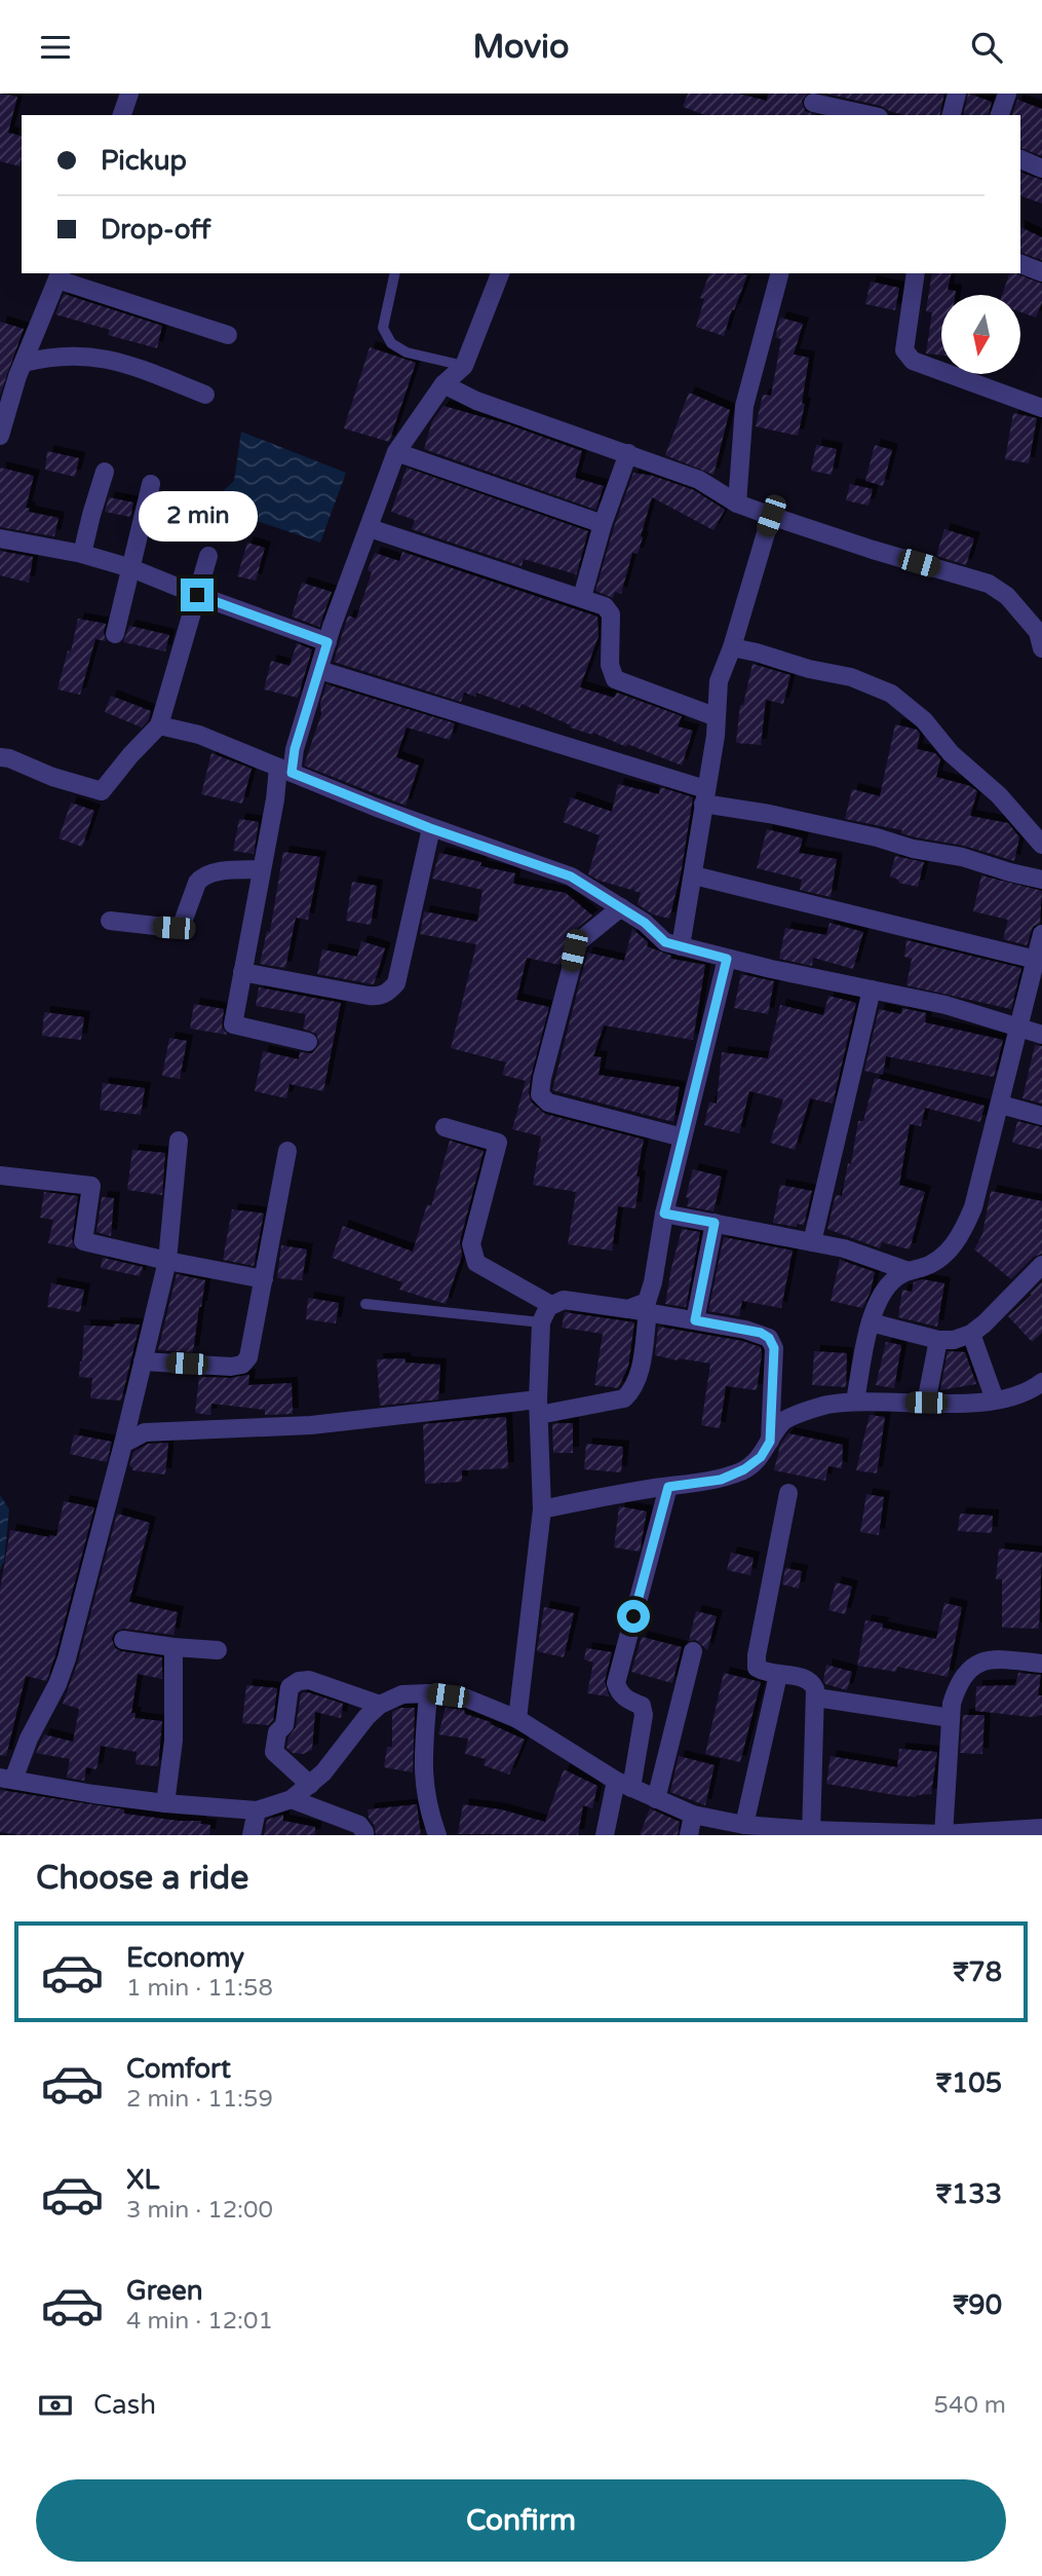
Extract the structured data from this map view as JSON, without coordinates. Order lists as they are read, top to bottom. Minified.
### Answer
{"north":"bottom","page":{"header":"Movio","banner":["Pickup","Drop-off"],"bubble":"2 min","heading":"Choose a ride","list":[{"name":"Economy","note":"1 min · 11:58","value":"₹78"},{"name":"Comfort","note":"2 min · 11:59","value":"₹105"},{"name":"XL","note":"3 min · 12:00","value":"₹133"},{"name":"Green","note":"4 min · 12:01","value":"₹90"}],"pay":["Cash","540 m"],"buttons":"Confirm"}}
